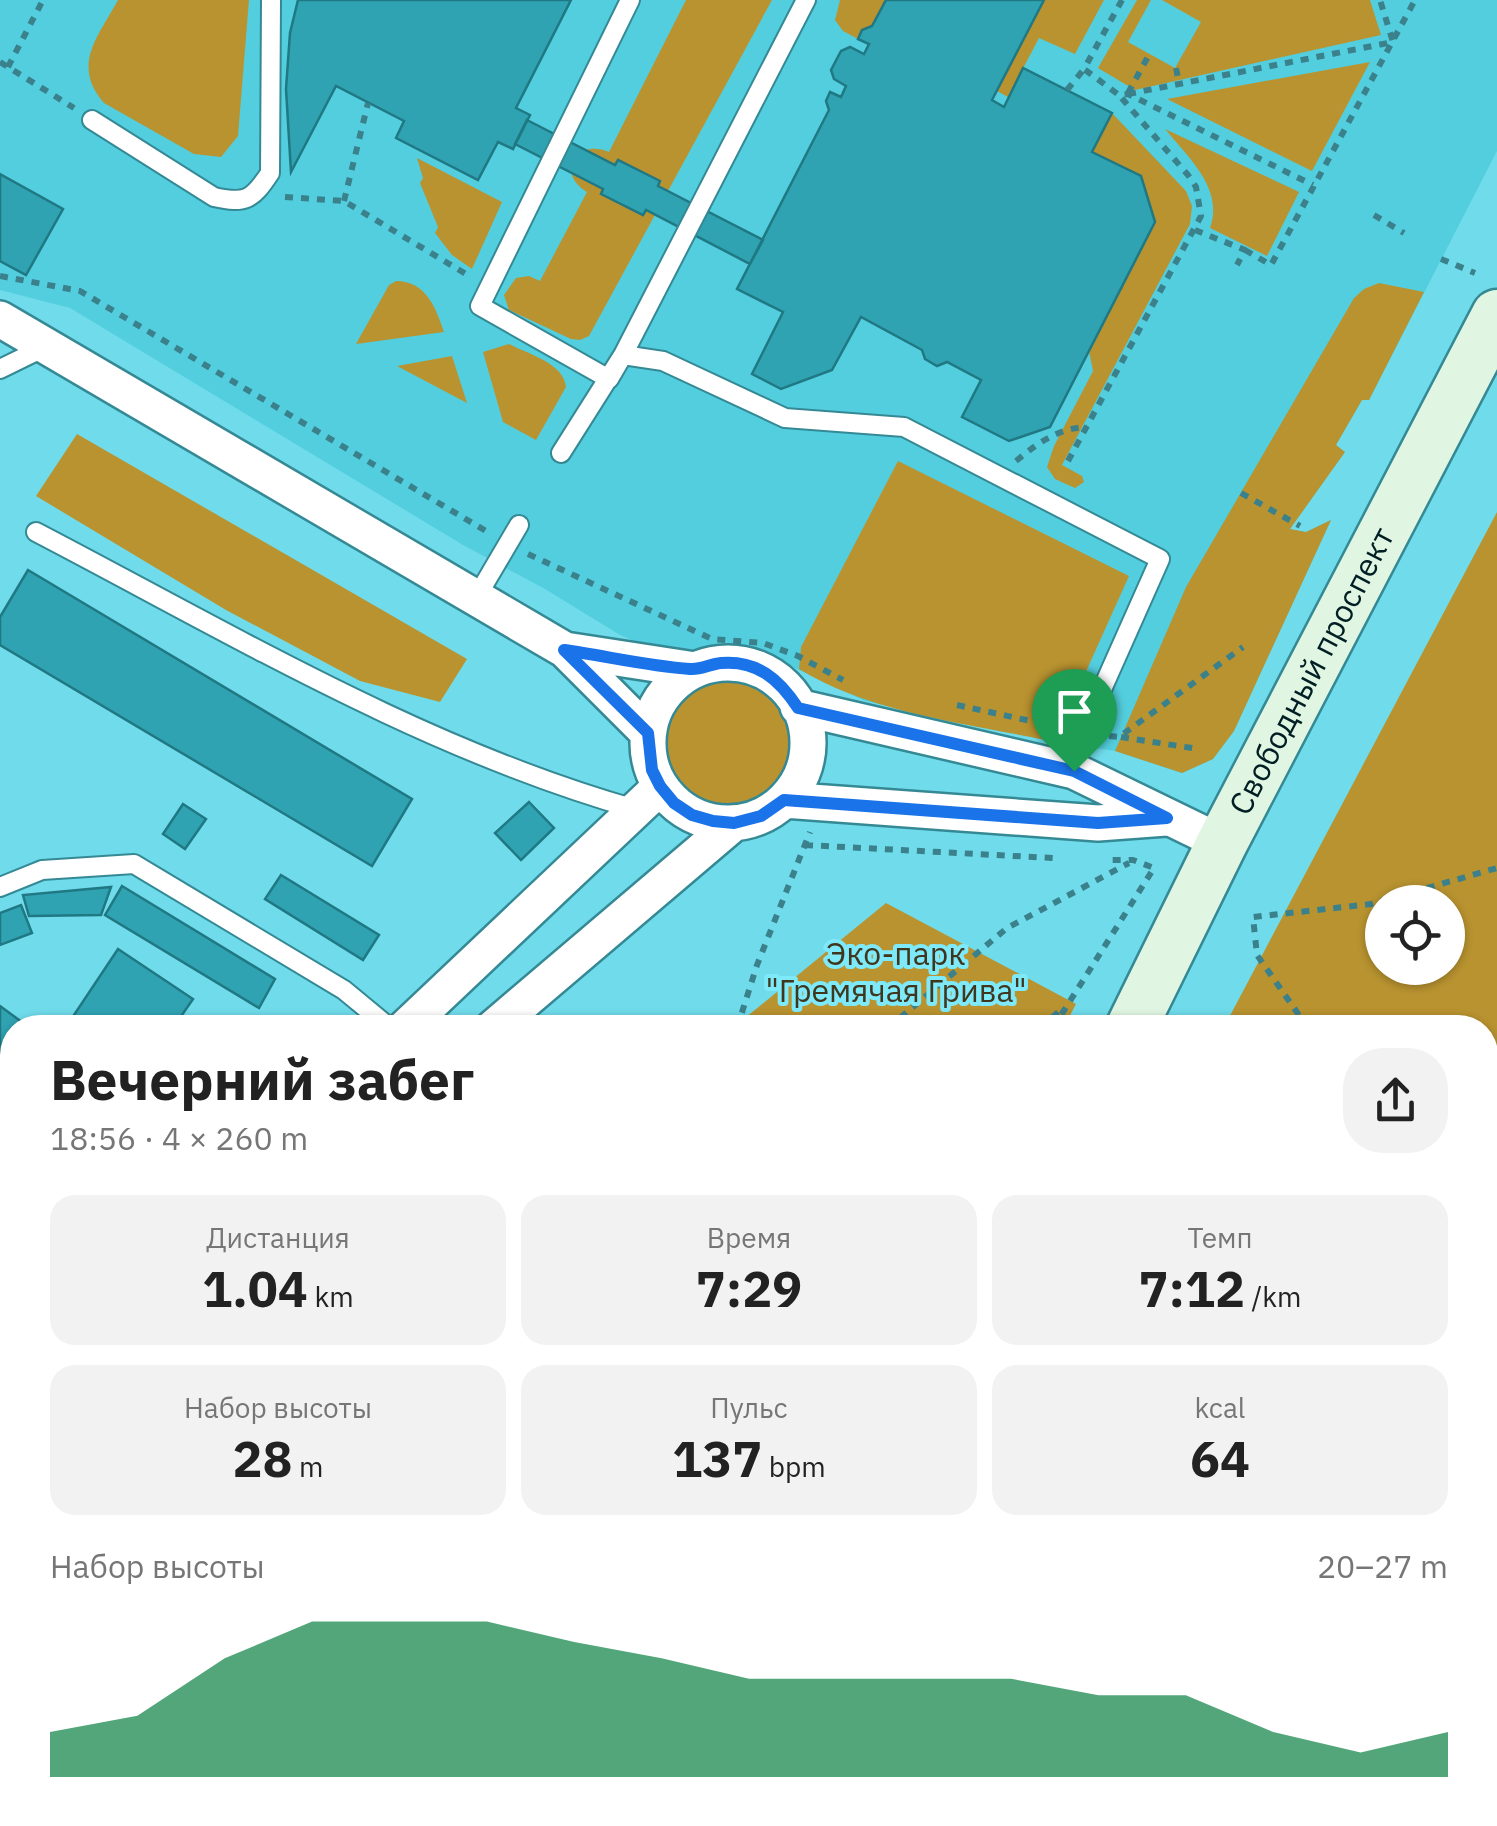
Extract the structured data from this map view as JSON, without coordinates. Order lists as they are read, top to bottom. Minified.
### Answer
{"streets":{"main road":["Свободный проспект"]},"parks":["Эко-парк \"Гремячая Грива\""],"page":{"heading":["Вечерний забег","18:56 · 4 × 260 m"],"stats":[["Дистанция","1.04 km"],["Время","7:29"],["Темп","7:12 /km"],["Набор высоты","28 m"],["Пульс","137 bpm"],["kcal","64"]],"chart":["Набор высоты","20–27 m"]}}
